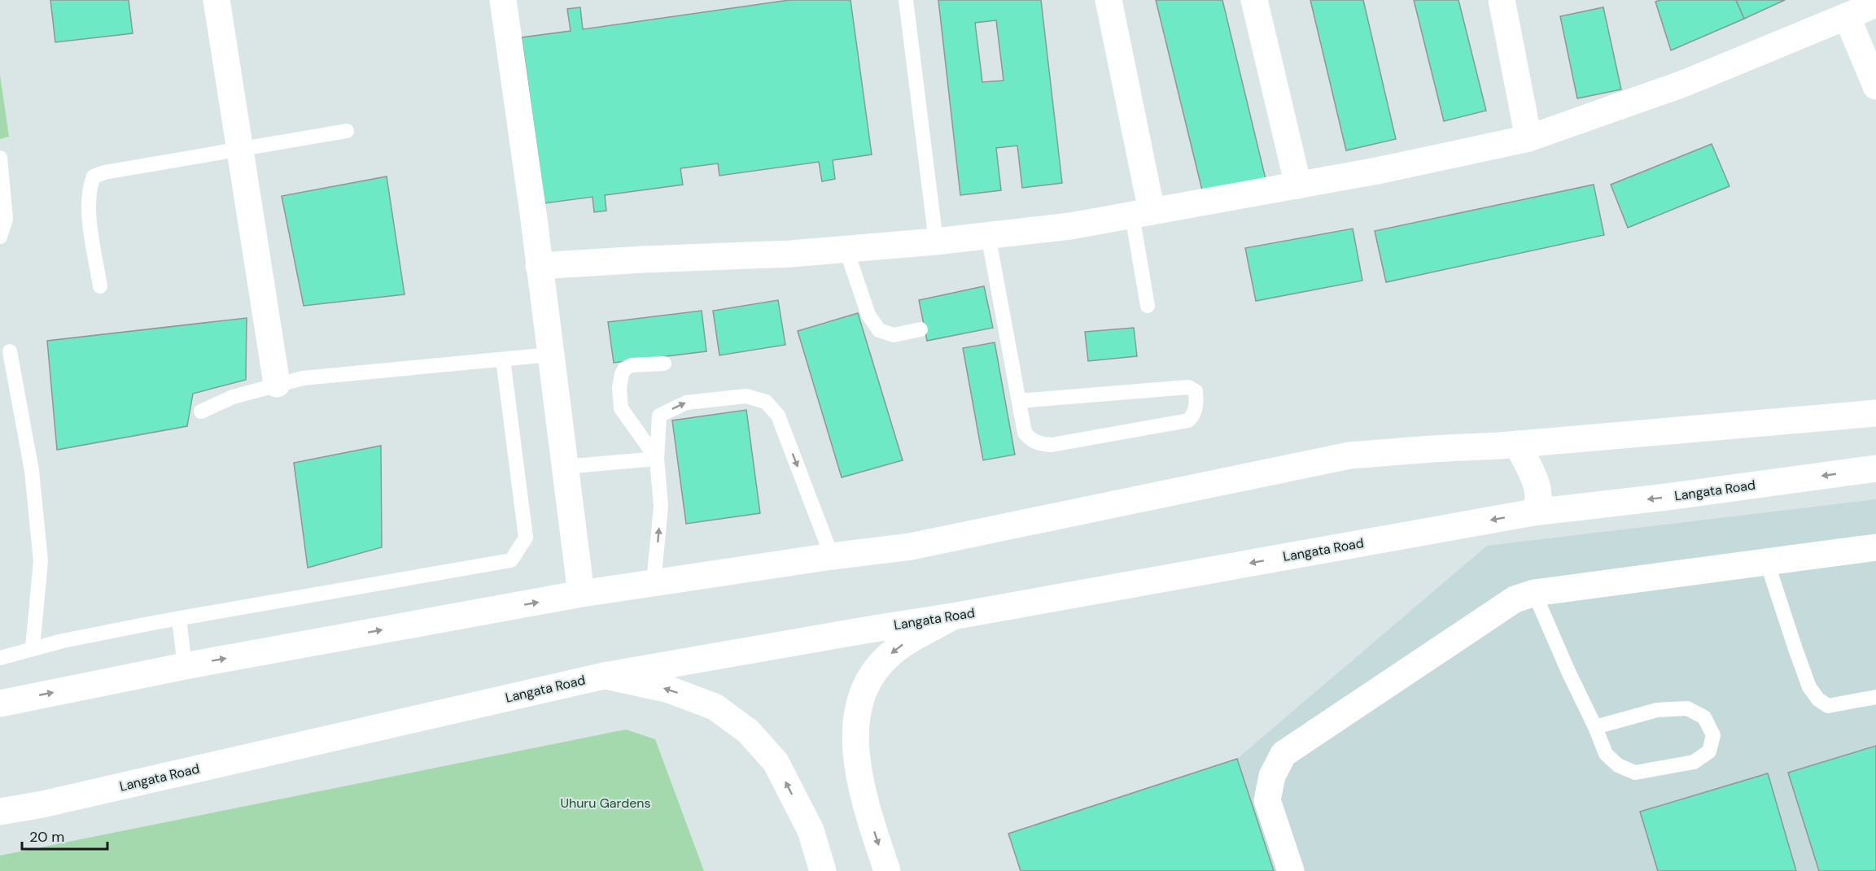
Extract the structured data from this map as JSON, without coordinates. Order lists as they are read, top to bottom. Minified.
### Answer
{"streets":{"street":["Langata Road"]},"parks":["Uhuru Gardens"],"scale_bar":"20 m"}
